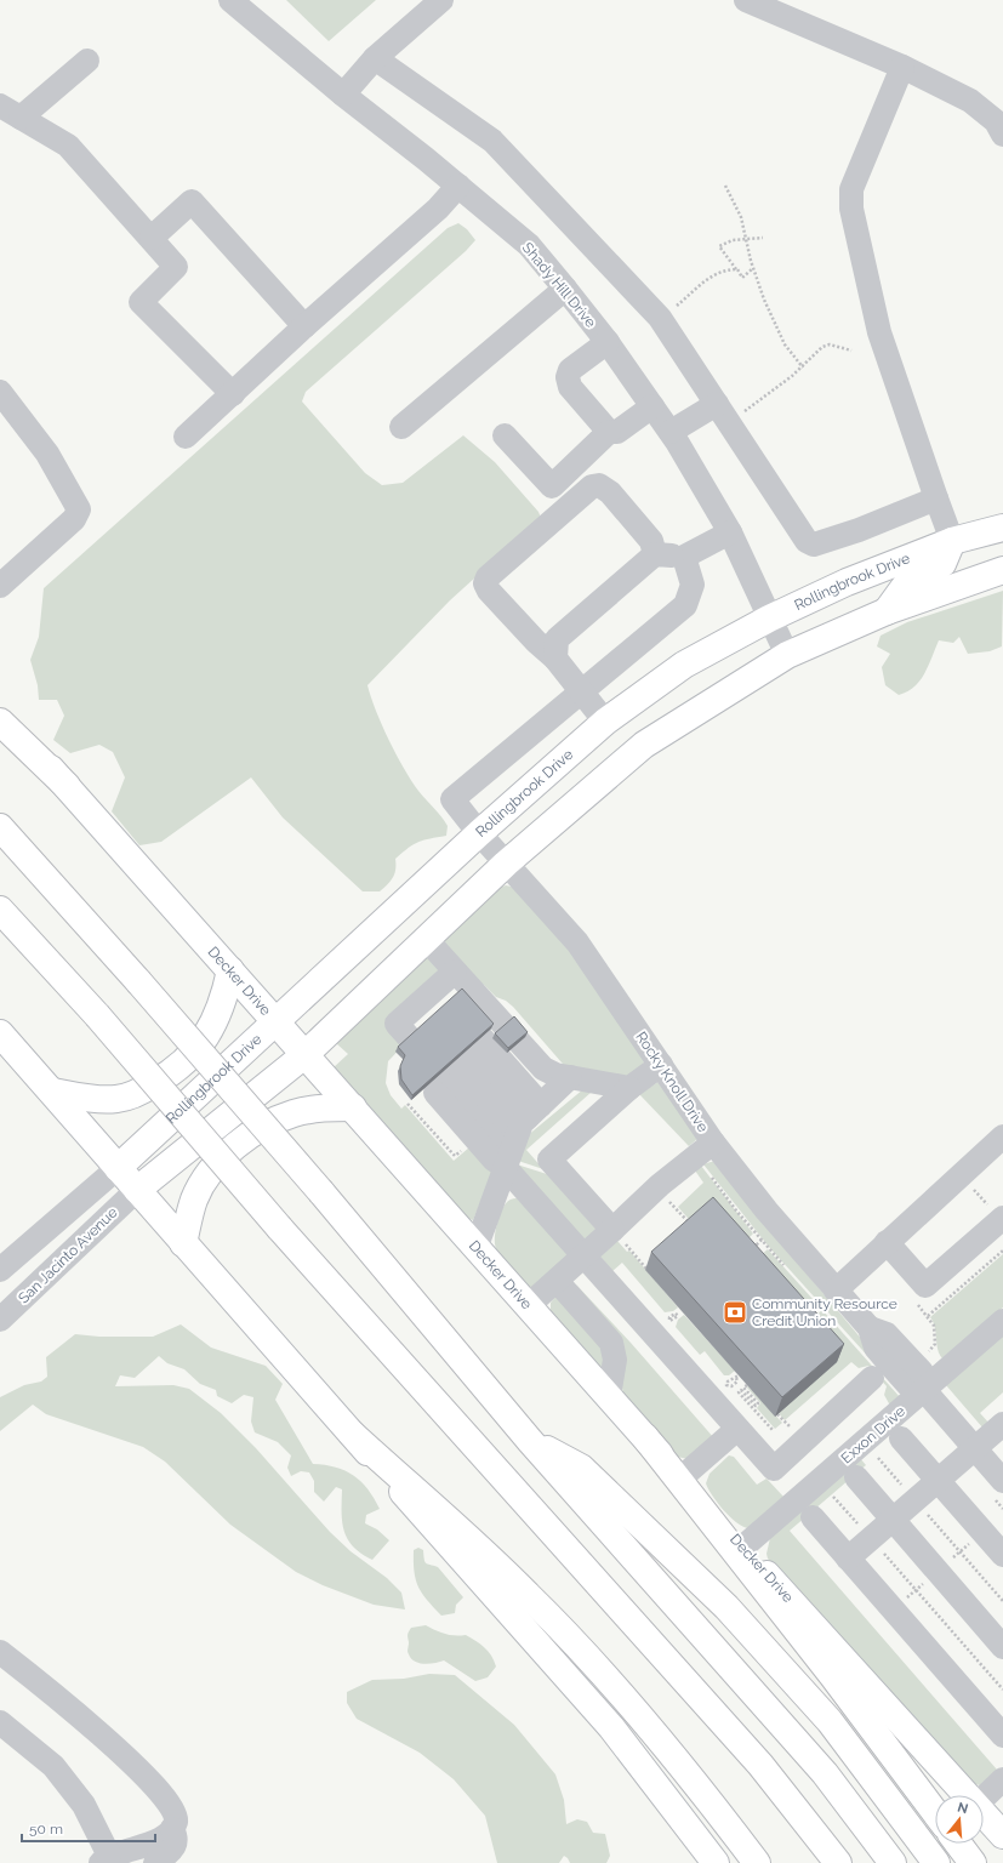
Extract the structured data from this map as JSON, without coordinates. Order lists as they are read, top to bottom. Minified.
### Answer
{"streets":{"main road":["Rollingbrook Drive","Decker Drive"],"street":["Shady Hill Drive","Rocky Knoll Drive","San Jacinto Avenue","Exxon Drive"]},"crossings":[["Shady Hill Drive","Rollingbrook Drive"],["Rollingbrook Drive","Decker Drive"],["Rollingbrook Drive","Rocky Knoll Drive"],["Rollingbrook Drive","San Jacinto Avenue"],["Decker Drive","Exxon Drive"],["Rocky Knoll Drive","Exxon Drive"]],"places":{"bank":["Community Resource Credit Union"]},"scale_bar":"50 m","north":"top"}
